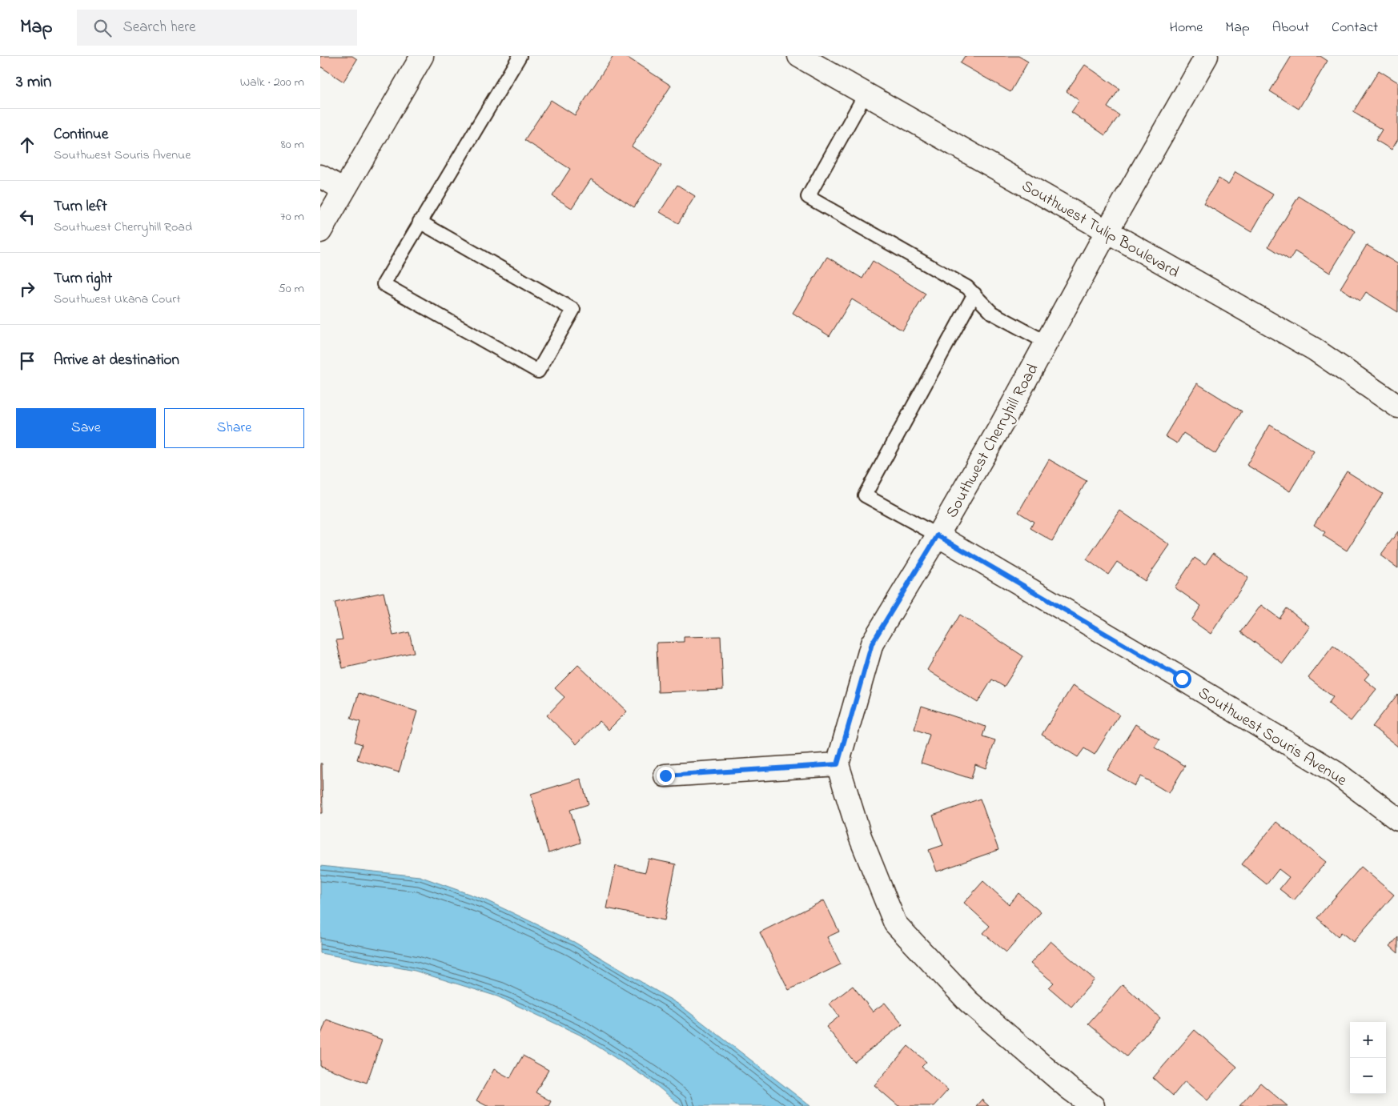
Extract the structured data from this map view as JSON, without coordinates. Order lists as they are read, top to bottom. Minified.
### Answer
{"streets":{"street":["Southwest Tulip Boulevard","Southwest Cherryhill Road","Southwest Souris Avenue"]},"crossings":[["Southwest Tulip Boulevard","Southwest Cherryhill Road"],["Southwest Cherryhill Road","Southwest Souris Avenue"]],"page":{"header":"Map","search":"Search here","nav":["Home","Map","About","Contact"],"heading":["3 min","Walk · 200 m"],"list":[["Continue","Southwest Souris Avenue","80 m"],["Turn left","Southwest Cherryhill Road","70 m"],["Turn right","Southwest Ukana Court","50 m"],"Arrive at destination"],"buttons":["Save","Share"],"map_buttons":["+","−"]}}
